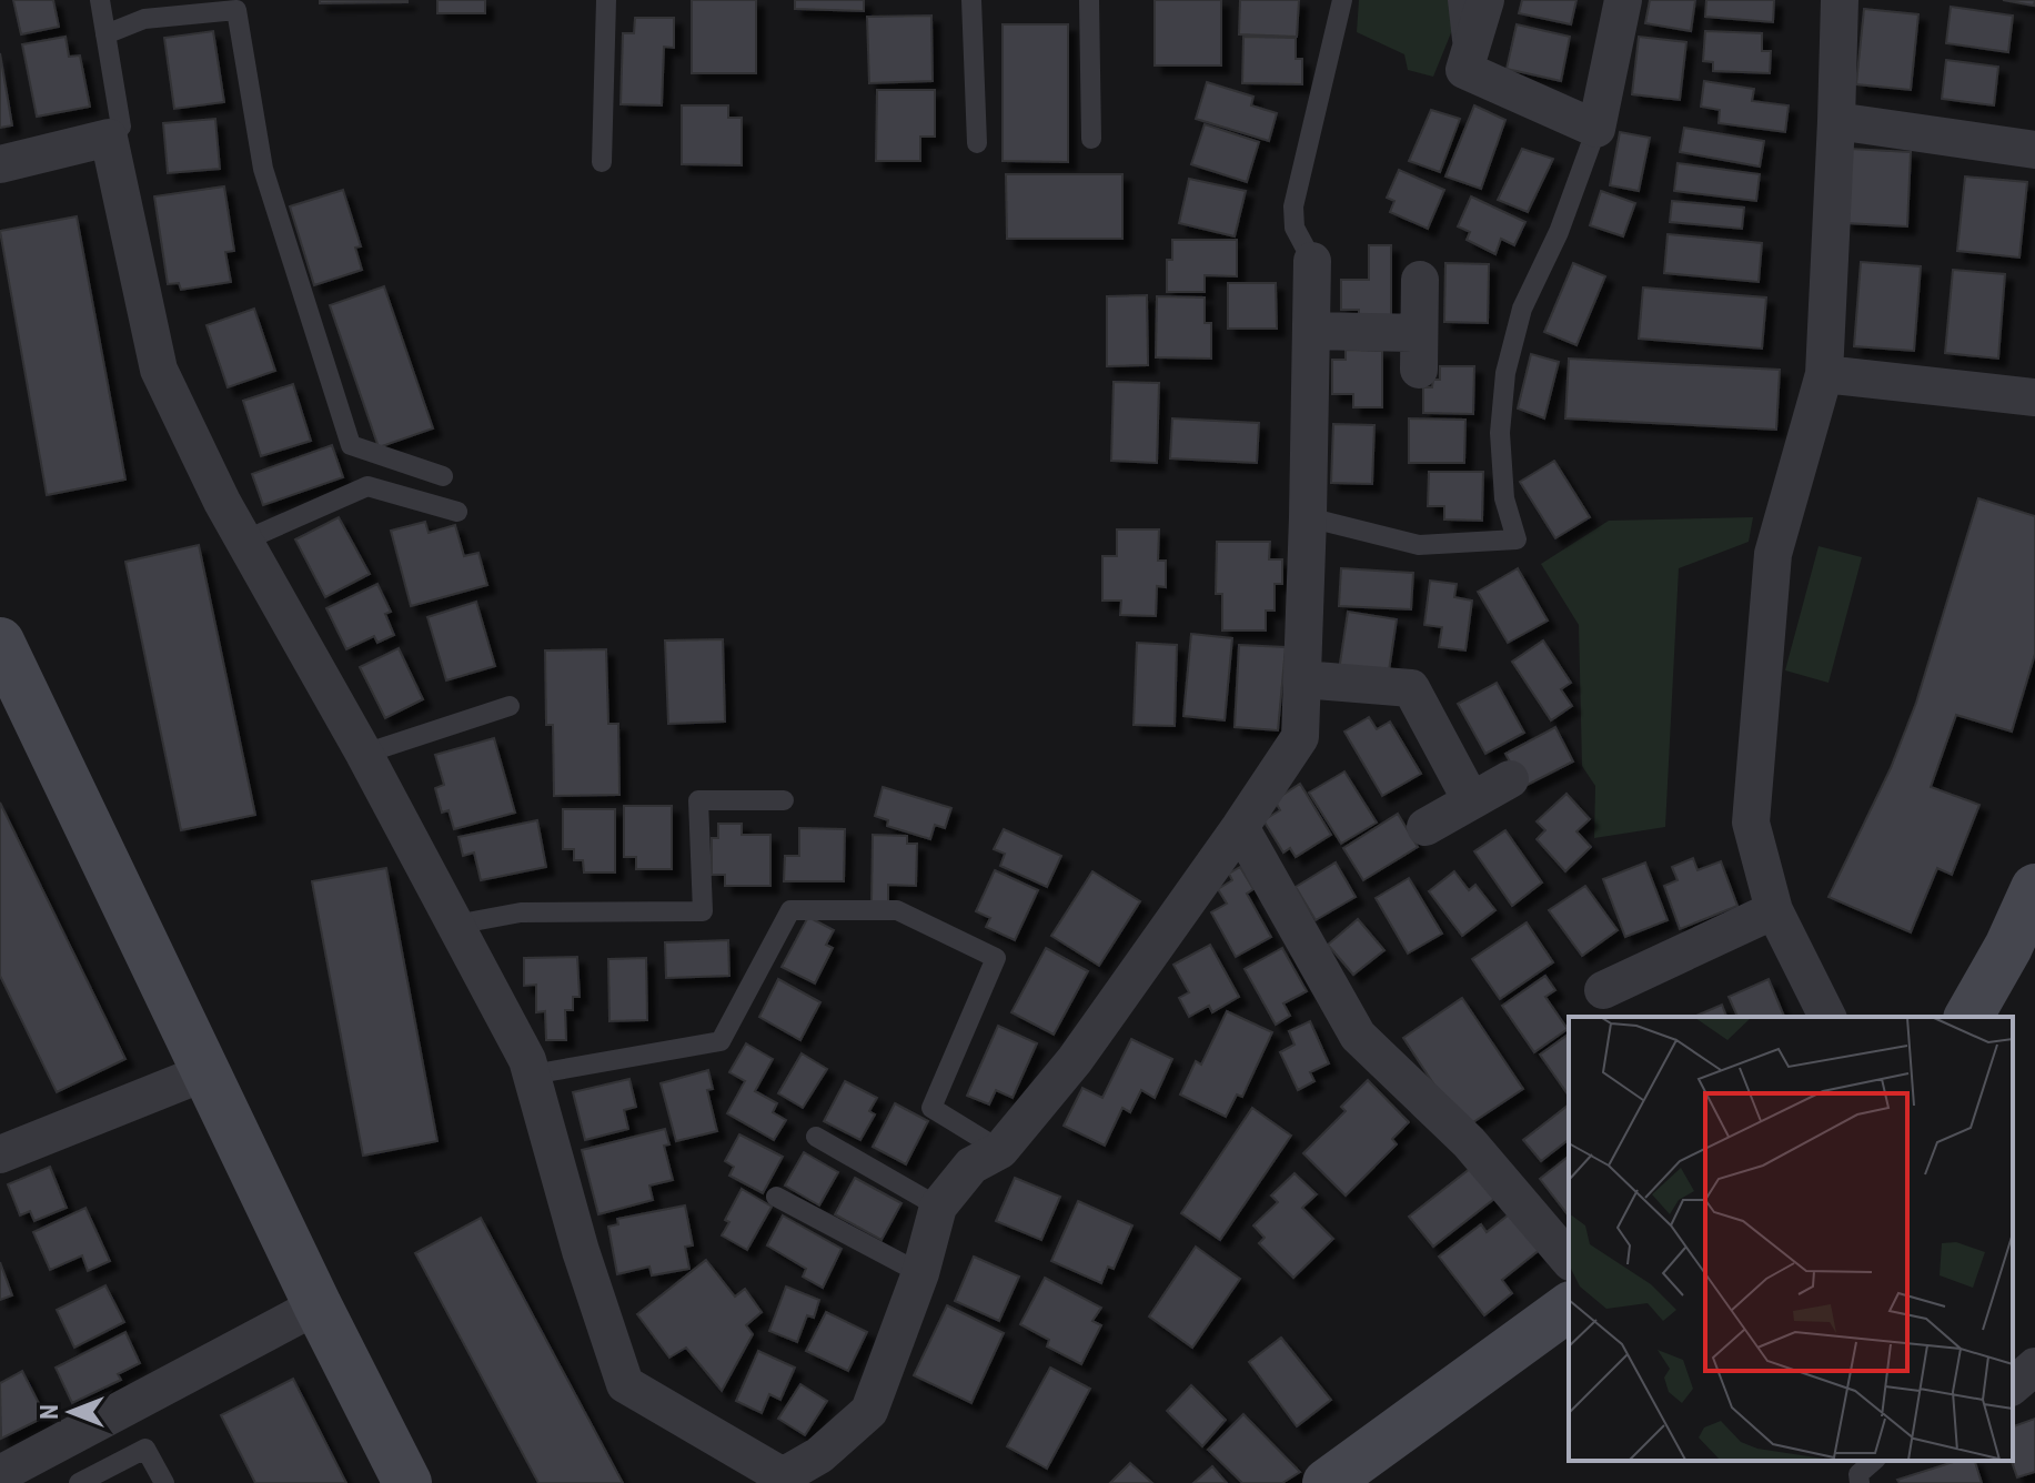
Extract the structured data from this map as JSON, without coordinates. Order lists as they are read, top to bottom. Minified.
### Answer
{"north":"left"}
